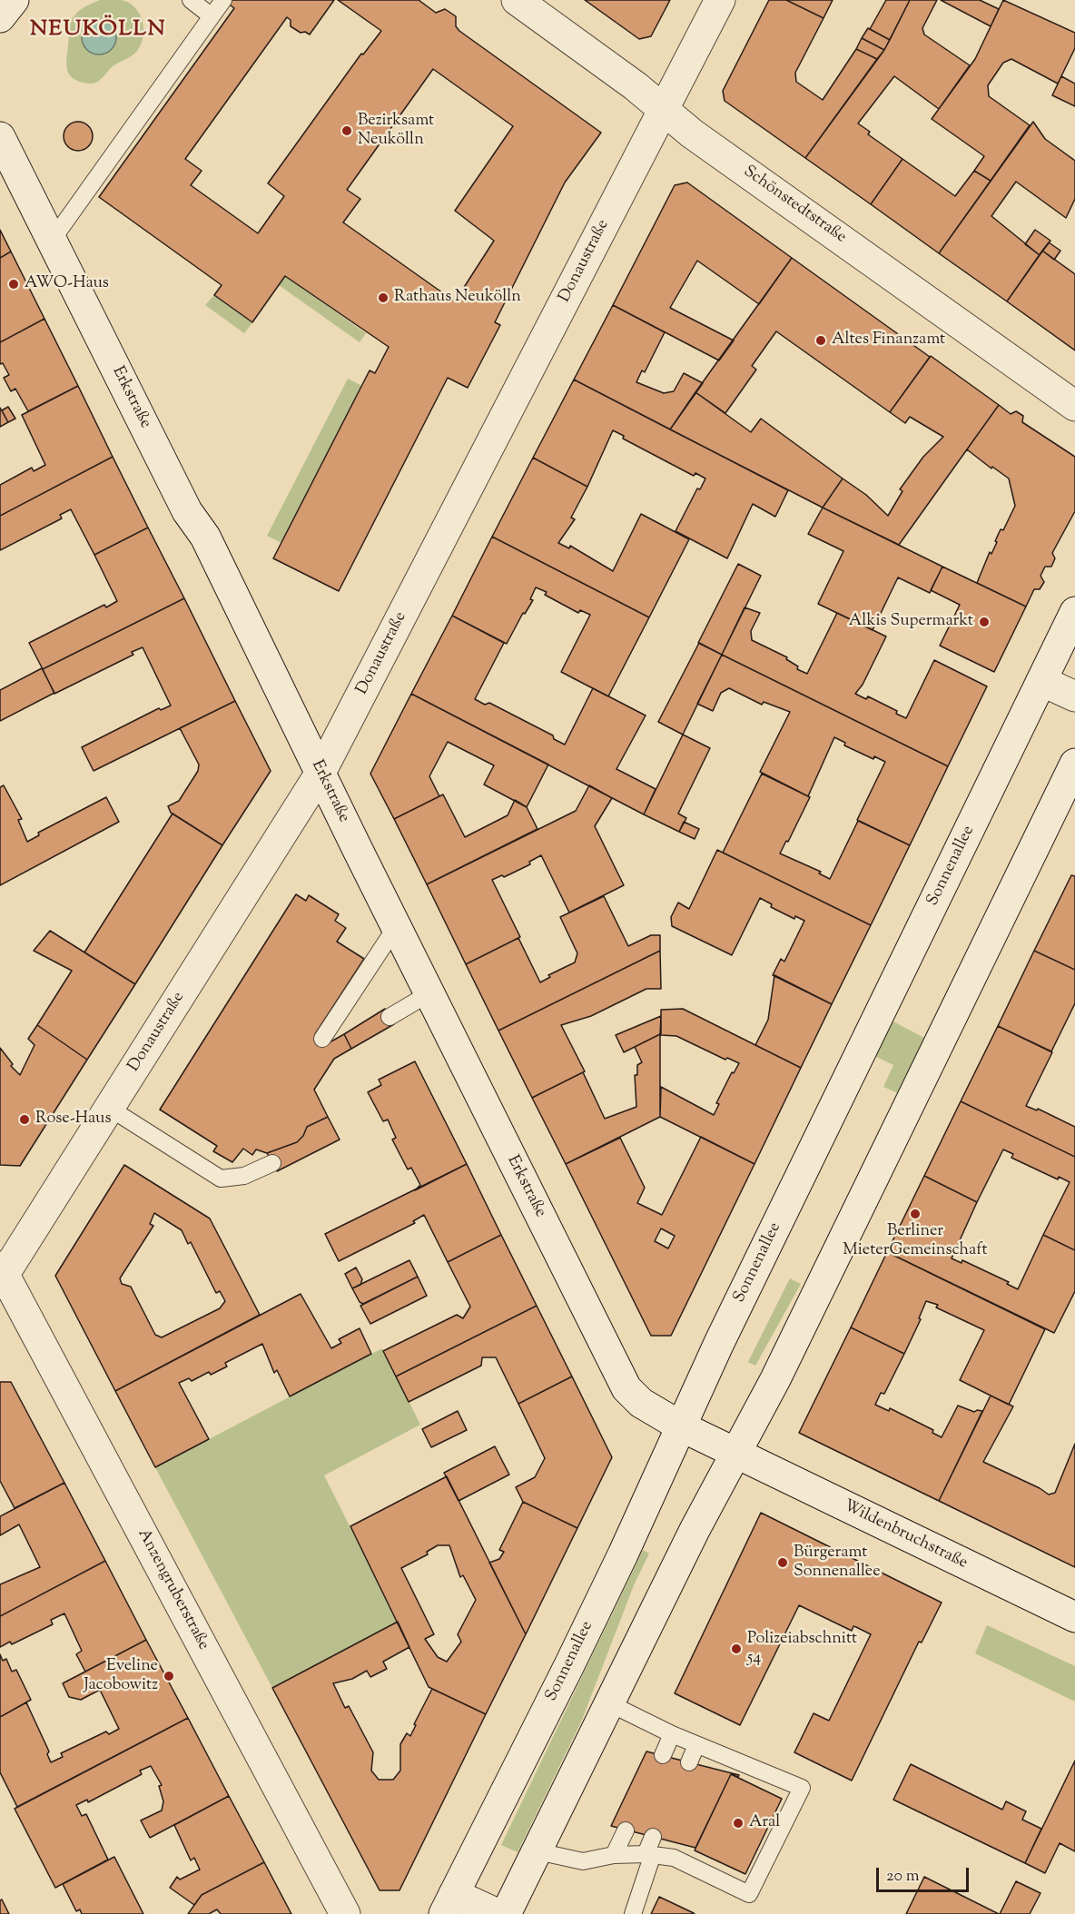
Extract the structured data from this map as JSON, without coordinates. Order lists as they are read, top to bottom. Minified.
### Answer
{"streets":{"street":["Schönstedtstraße","Donaustraße","Erkstraße","Sonnenallee","Wildenbruchstraße","Anzengruberstraße"]},"crossings":[["Schönstedtstraße","Donaustraße"],["Donaustraße","Erkstraße"],["Donaustraße","Anzengruberstraße"],["Erkstraße","Sonnenallee"],["Erkstraße","Wildenbruchstraße"]],"districts":["NEUKÖLLN"],"places":["Bezirksamt Neukölln","AWO-Haus","Rathaus Neukölln","Altes Finanzamt","Alkis Supermarkt","Rose-Haus","Berliner MieterGemeinschaft","Bürgeramt Sonnenallee","Polizeiabschnitt 54","Eveline Jacobowitz","Aral"],"scale_bar":"20 m"}
